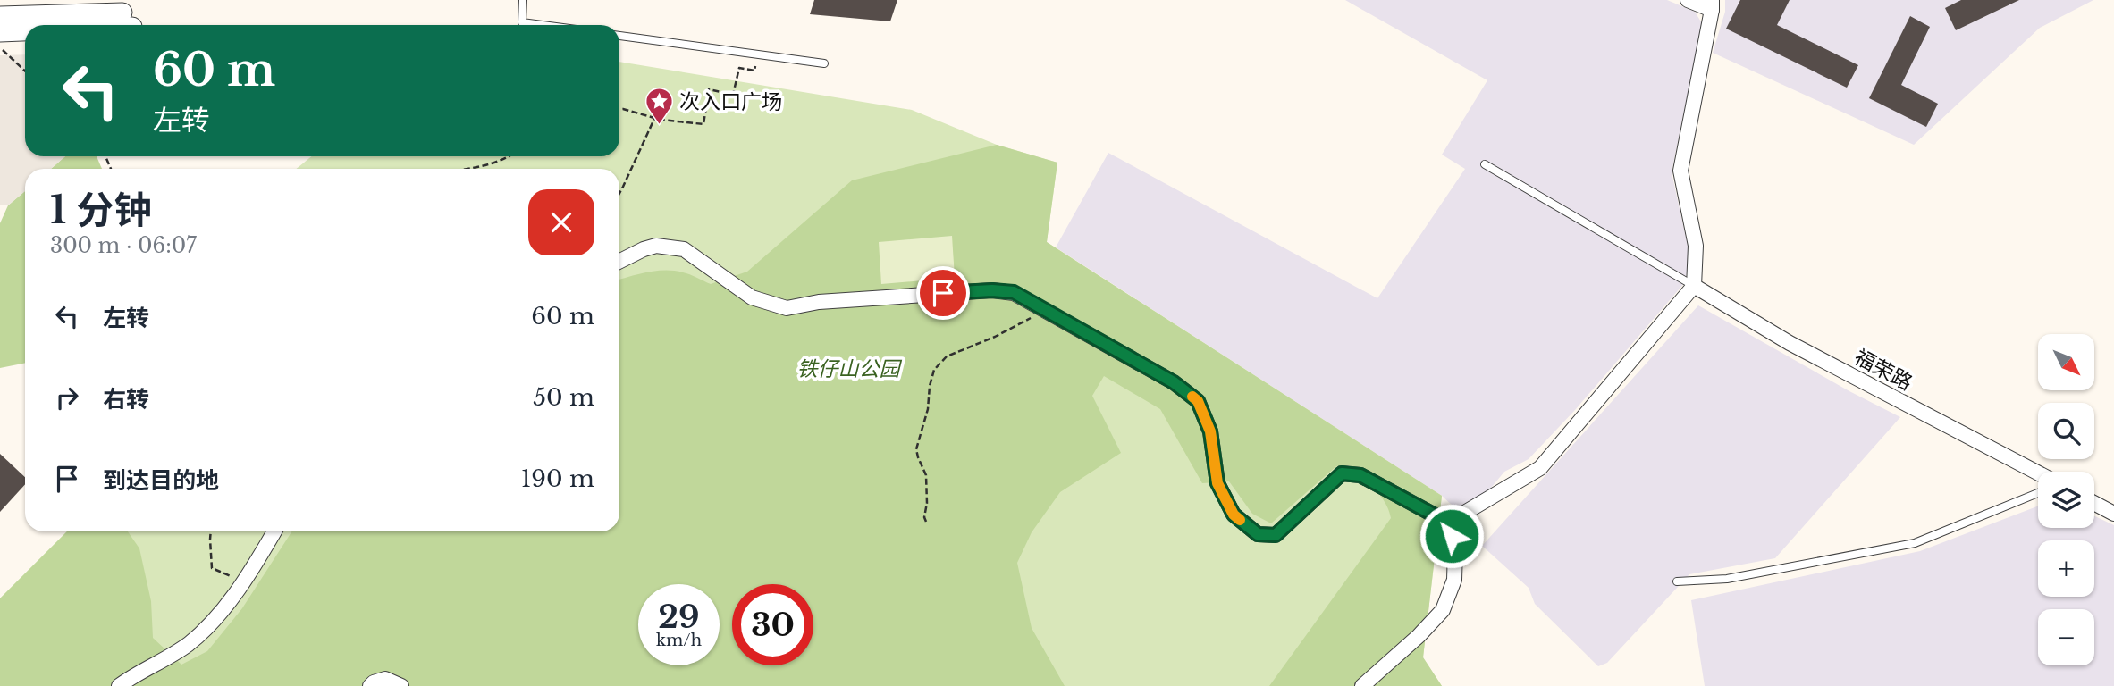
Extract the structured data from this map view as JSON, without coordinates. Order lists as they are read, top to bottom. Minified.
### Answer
{"streets":{"street":["福荣路"]},"parks":["铁仔山公园"],"places":{"place":["次入口广场"]},"north":"bottom right","page":{"turn":["60 m","左转"],"heading":["1 分钟","300 m · 06:07"],"list":[{"name":"左转","value":"60 m"},{"name":"右转","value":"50 m"},{"name":"到达目的地","value":"190 m"}],"map_buttons":["+","−"],"speed":"29 km/h","limit":"30"}}
